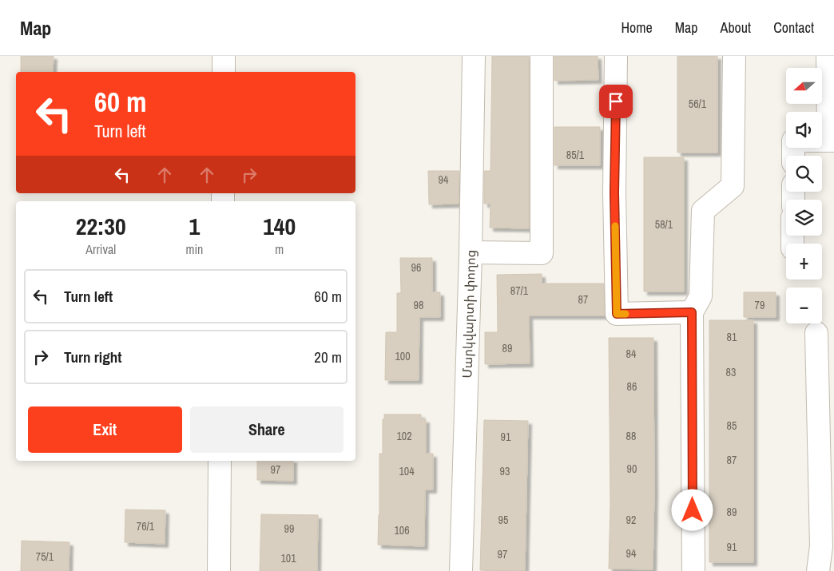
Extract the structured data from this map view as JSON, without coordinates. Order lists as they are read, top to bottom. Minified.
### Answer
{"streets":{"street":["Մարկվարտի փողոց"]},"house_numbers":["56/1","85/1","94","58/1","96","87/1","87","98","79","81","89","84","100","83","86","85","102","88","91","87","90","97","104","93","89","95","92","76/1","99","106","91","94","97","75/1","101"],"north":"left","page":{"header":"Map","nav":["Home","Map","About","Contact"],"map_buttons":["+","−"],"turn":["60 m","Turn left"],"eta":["22:30","Arrival","1","min","140","m"],"list":[{"name":"Turn left","value":"60 m"},{"name":"Turn right","value":"20 m"}],"buttons":["Exit","Share"]}}
